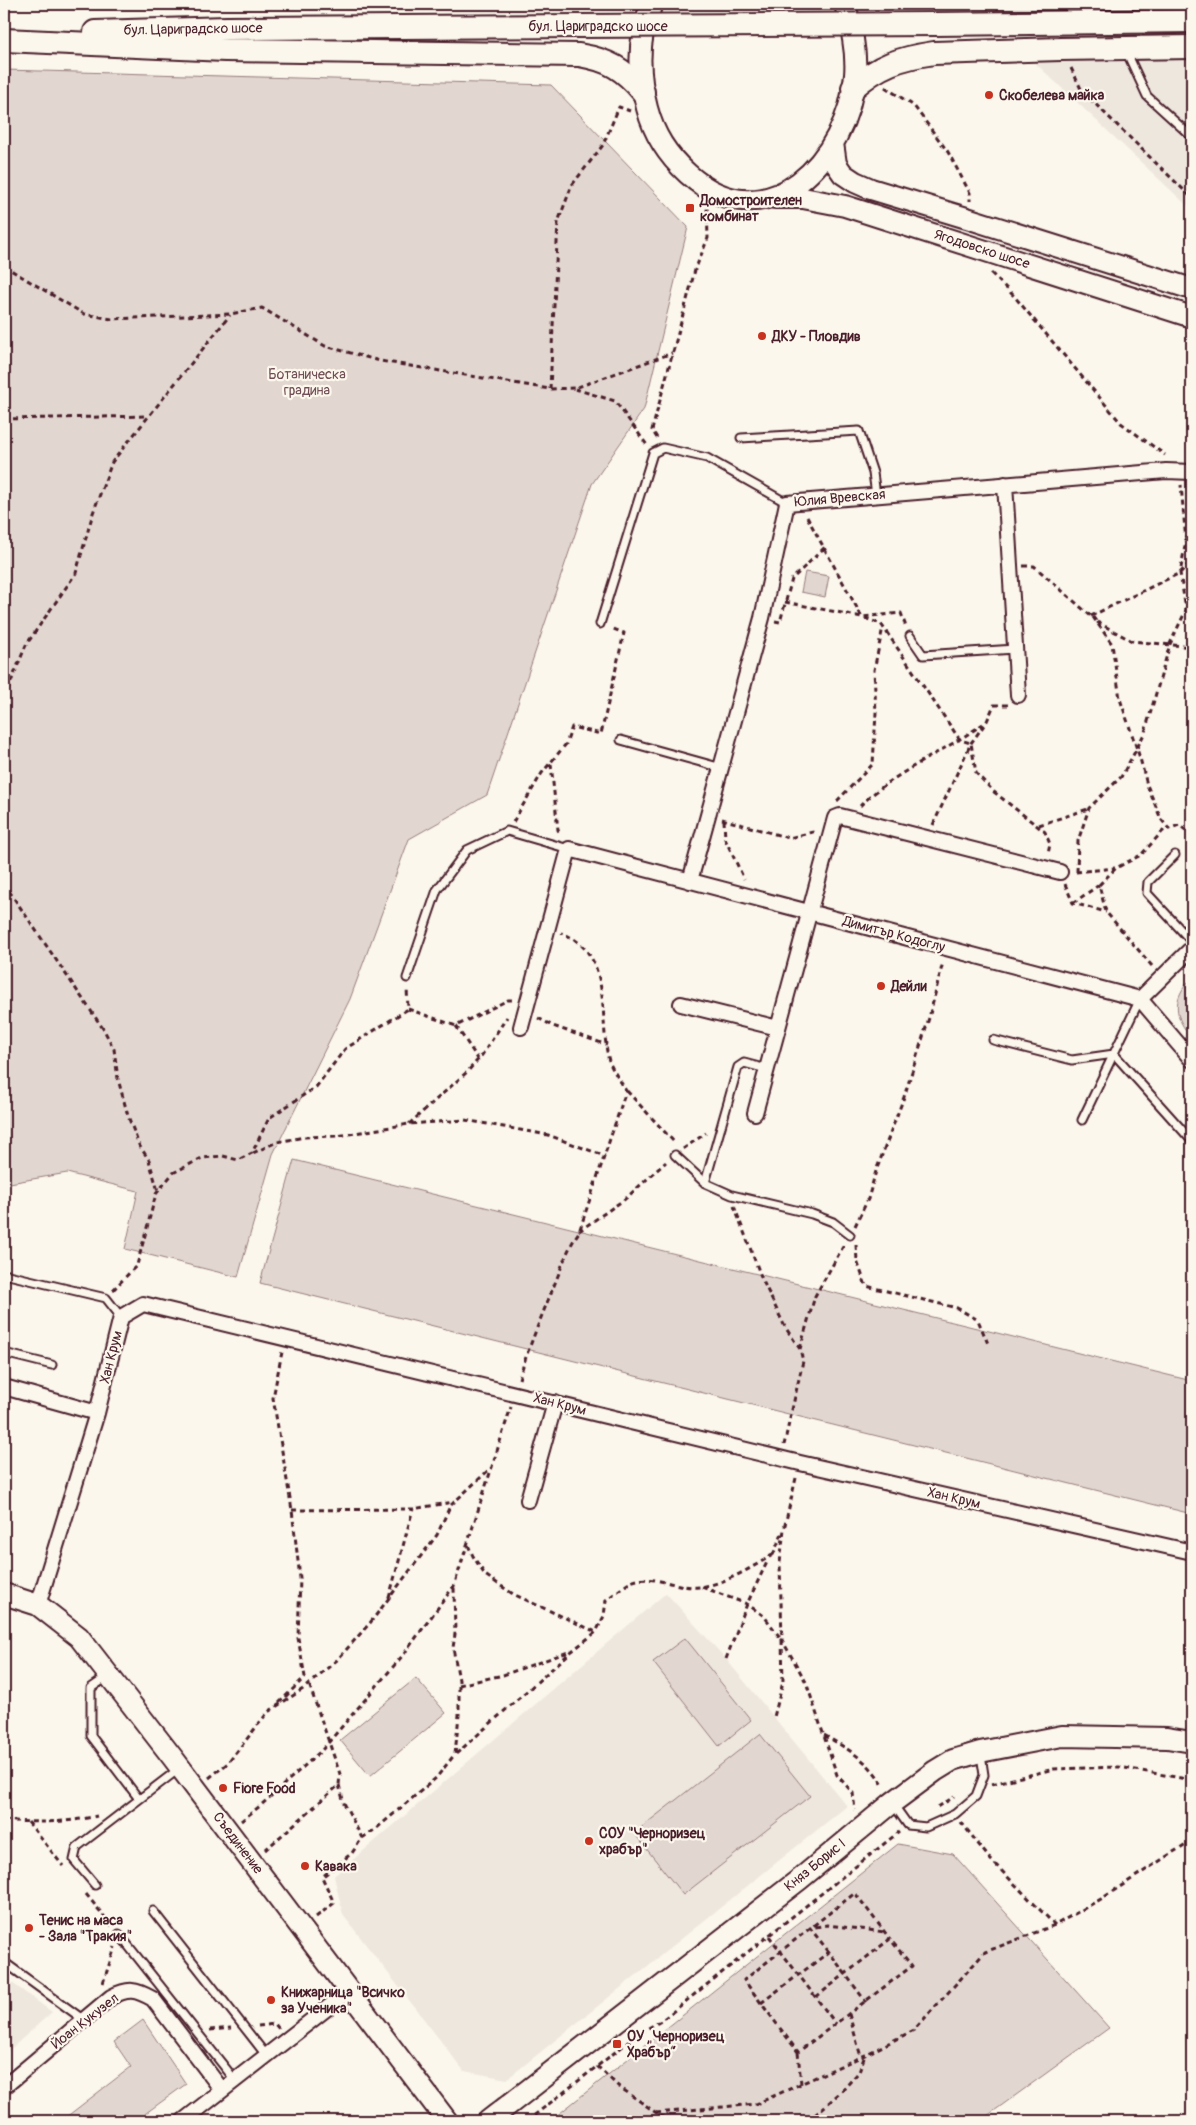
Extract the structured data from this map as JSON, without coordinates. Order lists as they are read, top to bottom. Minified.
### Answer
{"streets":{"main road":["бул. Цариградско шосе"],"street":["Ягодовско шосе","Юлия Вревская","Димитър Кодоглу","Хан Крум","Съединение","Княз Борис I","Йоан Кукузел"]},"crossings":[["Юлия Вревская","Димитър Кодоглу"],["Хан Крум","Съединение"]],"parks":["Ботаническа градина"],"places":{"other":["Скобелева майка","ДКУ - Пловдив","Дейли","Fiore Food","СОУ \"Черноризец храбър\"","Кавака","Тенис на маса - Зала \"Тракия\"","Книжарница \"Всичко за Ученика\""],"transit":["Домостроителен комбинат","ОУ „Черноризец Храбър“"]}}
